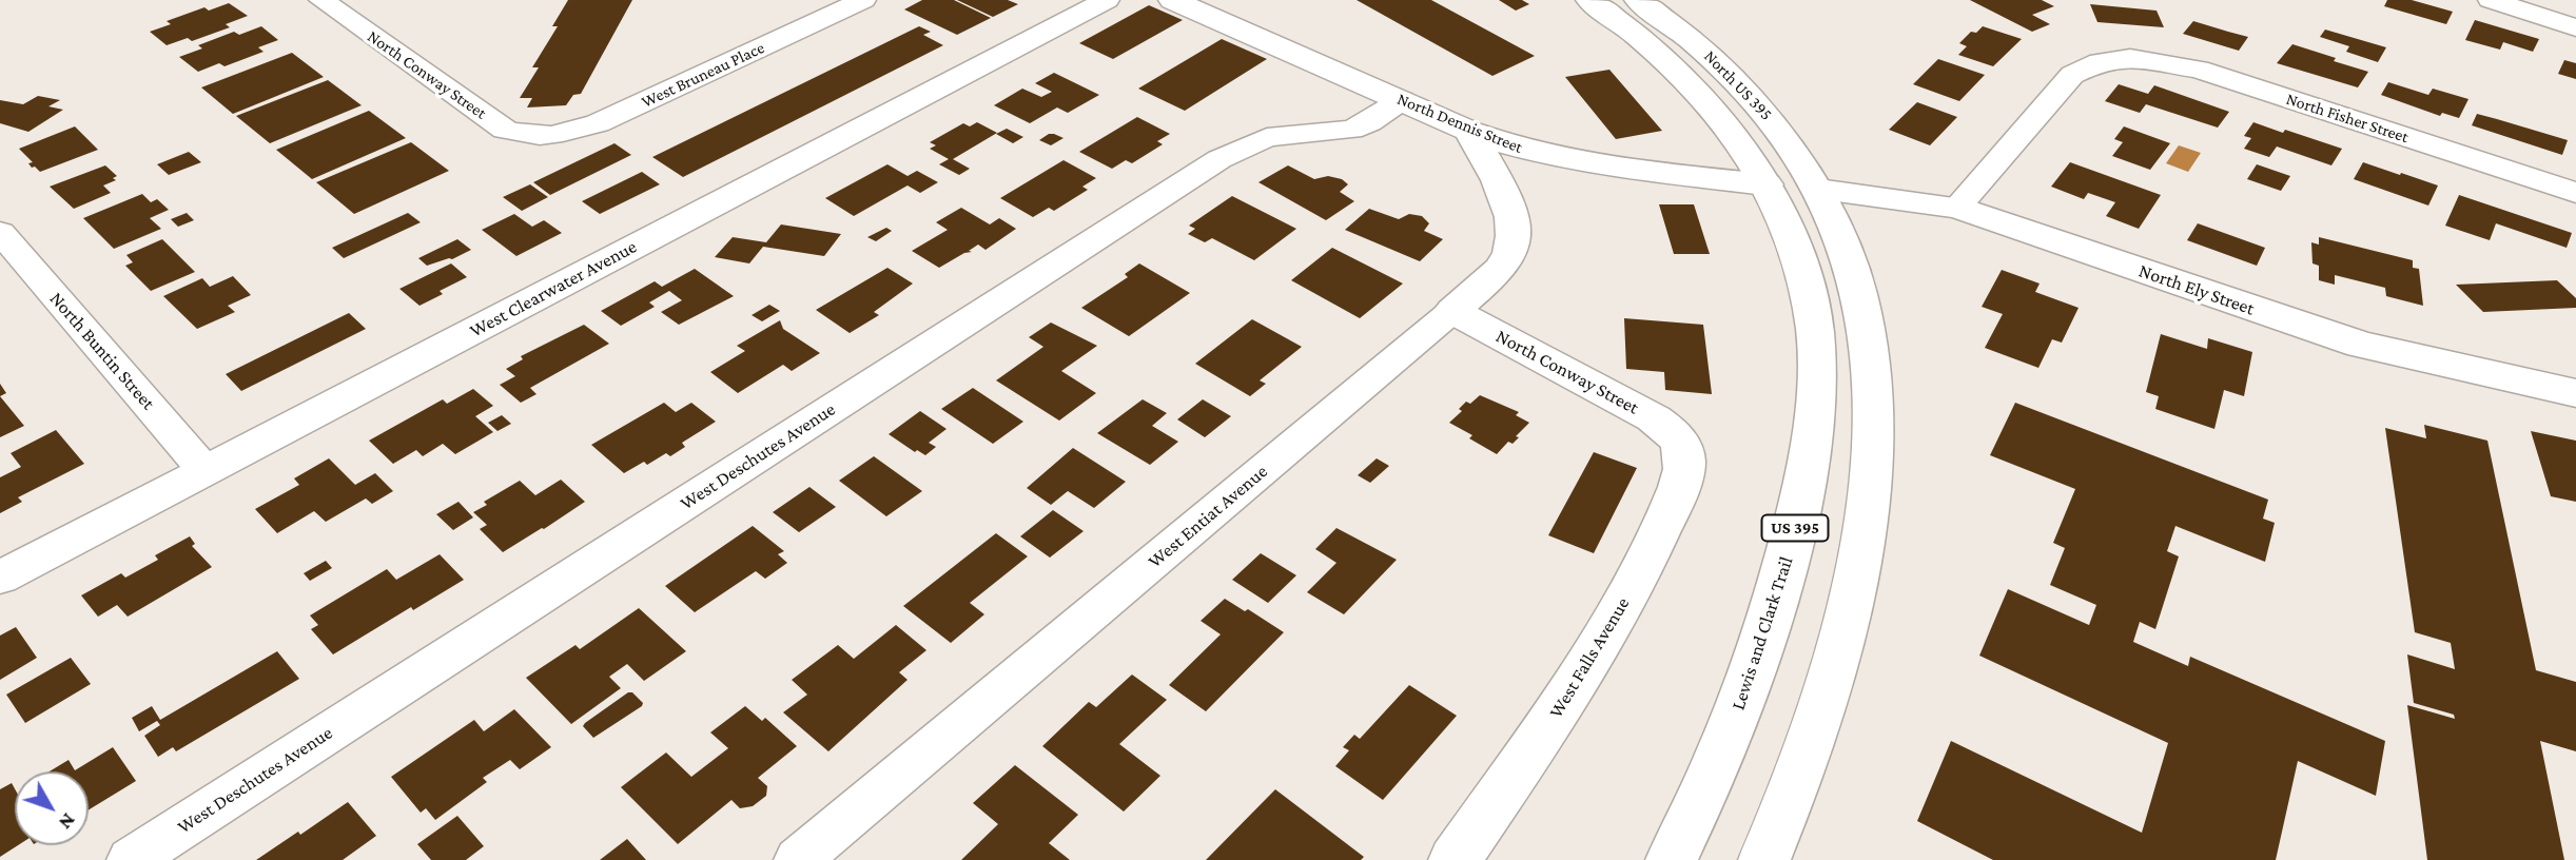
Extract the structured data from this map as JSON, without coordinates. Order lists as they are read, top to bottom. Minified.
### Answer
{"streets":{"main road":["North Conway Street","North US 395","North Dennis Street","North Ely Street","West Entiat Avenue","US 395","Lewis and Clark Trail","West Falls Avenue"],"street":["West Bruneau Place","North Fisher Street","West Clearwater Avenue","North Buntin Street","West Deschutes Avenue"]},"crossings":[["North Conway Street","West Bruneau Place"],["North Conway Street","West Entiat Avenue"],["North Conway Street","West Falls Avenue"],["North US 395","North Dennis Street"],["North US 395","North Ely Street"],["North US 395","Lewis and Clark Trail"],["North Fisher Street","North Ely Street"],["North Dennis Street","West Deschutes Avenue"],["North Dennis Street","West Entiat Avenue"],["North Dennis Street","Lewis and Clark Trail"],["West Clearwater Avenue","North Buntin Street"]],"north":"bottom right"}
